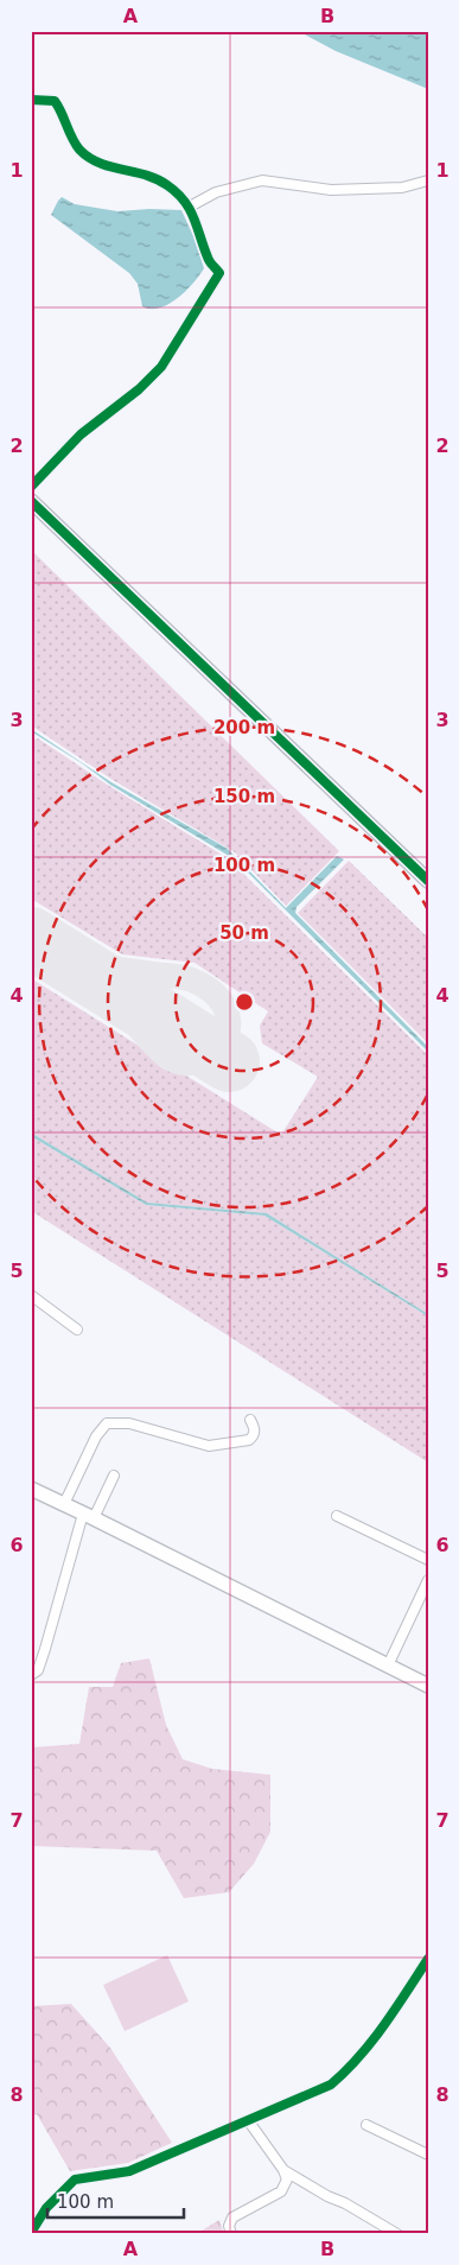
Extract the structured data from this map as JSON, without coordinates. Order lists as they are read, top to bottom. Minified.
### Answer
{"scale_bar":"100 m","grid":{"columns":["A","B"],"rows":["1","2","3","4","5","6","7","8"]},"rings":["200 m","150 m","100 m","50 m"]}
